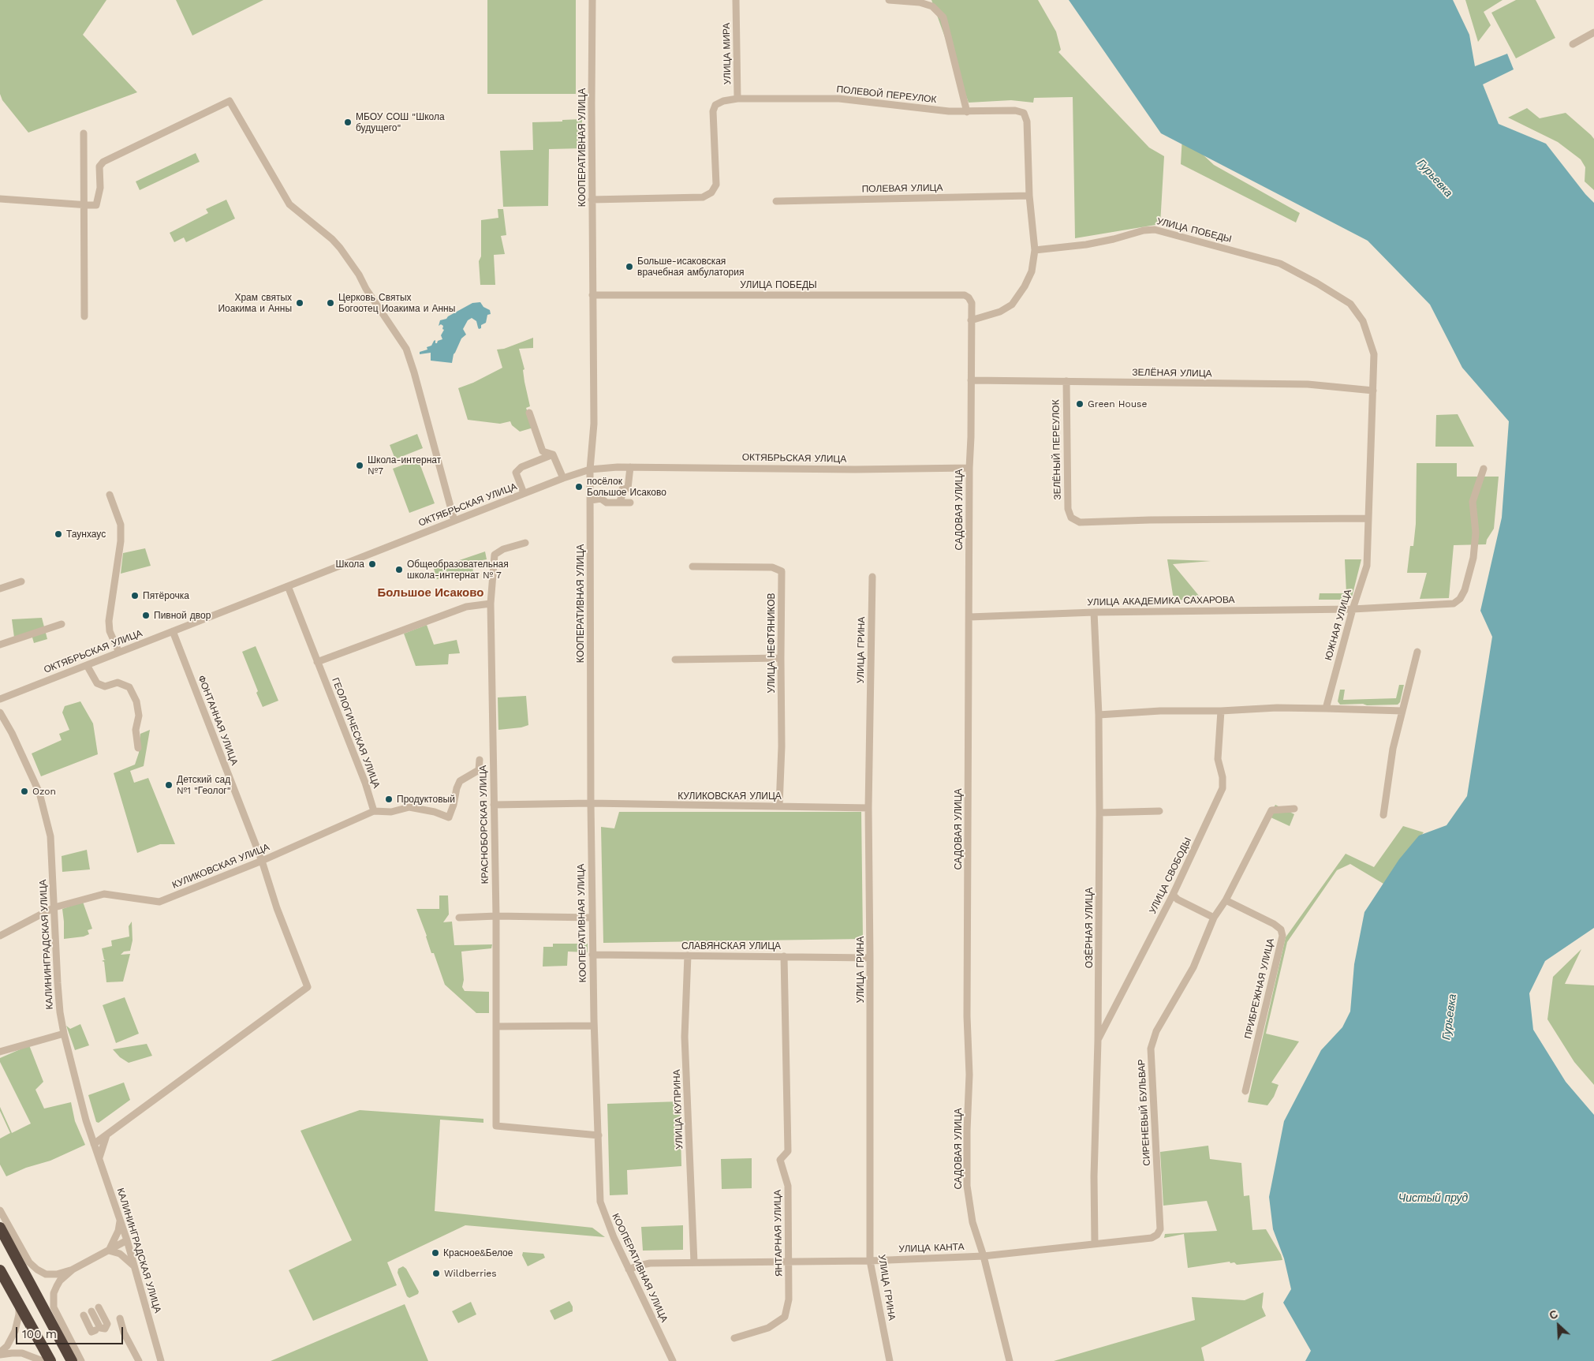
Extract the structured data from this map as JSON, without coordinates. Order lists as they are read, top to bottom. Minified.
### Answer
{"streets":{"street":["УЛИЦА МИРА","ПОЛЕВОЙ ПЕРЕУЛОК","КООПЕРАТИВНАЯ УЛИЦА","ПОЛЕВАЯ УЛИЦА","УЛИЦА ПОБЕДЫ","ЗЕЛЁНАЯ УЛИЦА","ЗЕЛЁНЫЙ ПЕРЕУЛОК","ОКТЯБРЬСКАЯ УЛИЦА","САДОВАЯ УЛИЦА","УЛИЦА АКАДЕМИКА САХАРОВА","ЮЖНАЯ УЛИЦА","УЛИЦА НЕФТЯНИКОВ","УЛИЦА ГРИНА","ФОНТАННАЯ УЛИЦА","ГЕОЛОГИЧЕСКАЯ УЛИЦА","КУЛИКОВСКАЯ УЛИЦА","КРАСНОБОРСКАЯ УЛИЦА","УЛИЦА СВОБОДЫ","ОЗЁРНАЯ УЛИЦА","КАЛИНИНГРАДСКАЯ УЛИЦА","СЛАВЯНСКАЯ УЛИЦА","ПРИБРЕЖНАЯ УЛИЦА","УЛИЦА КУПРИНА","СИРЕНЕВЫЙ БУЛЬВАР","ЯНТАРНАЯ УЛИЦА","УЛИЦА КАНТА"]},"crossings":[["УЛИЦА МИРА","ПОЛЕВОЙ ПЕРЕУЛОК"],["УЛИЦА МИРА","КООПЕРАТИВНАЯ УЛИЦА"],["ПОЛЕВОЙ ПЕРЕУЛОК","ПОЛЕВАЯ УЛИЦА"],["КООПЕРАТИВНАЯ УЛИЦА","УЛИЦА ПОБЕДЫ"],["КООПЕРАТИВНАЯ УЛИЦА","ОКТЯБРЬСКАЯ УЛИЦА"],["КООПЕРАТИВНАЯ УЛИЦА","КУЛИКОВСКАЯ УЛИЦА"],["КООПЕРАТИВНАЯ УЛИЦА","КРАСНОБОРСКАЯ УЛИЦА"],["КООПЕРАТИВНАЯ УЛИЦА","СЛАВЯНСКАЯ УЛИЦА"],["КООПЕРАТИВНАЯ УЛИЦА","УЛИЦА КАНТА"],["УЛИЦА ПОБЕДЫ","САДОВАЯ УЛИЦА"],["УЛИЦА ПОБЕДЫ","ЮЖНАЯ УЛИЦА"],["ЗЕЛЁНАЯ УЛИЦА","ЗЕЛЁНЫЙ ПЕРЕУЛОК"],["ЗЕЛЁНАЯ УЛИЦА","САДОВАЯ УЛИЦА"],["ЗЕЛЁНАЯ УЛИЦА","ЮЖНАЯ УЛИЦА"],["ЗЕЛЁНЫЙ ПЕРЕУЛОК","ЮЖНАЯ УЛИЦА"],["ОКТЯБРЬСКАЯ УЛИЦА","САДОВАЯ УЛИЦА"],["ОКТЯБРЬСКАЯ УЛИЦА","ФОНТАННАЯ УЛИЦА"],["ОКТЯБРЬСКАЯ УЛИЦА","ГЕОЛОГИЧЕСКАЯ УЛИЦА"],["САДОВАЯ УЛИЦА","УЛИЦА АКАДЕМИКА САХАРОВА"],["САДОВАЯ УЛИЦА","УЛИЦА КАНТА"],["УЛИЦА АКАДЕМИКА САХАРОВА","ЮЖНАЯ УЛИЦА"],["УЛИЦА АКАДЕМИКА САХАРОВА","ОЗЁРНАЯ УЛИЦА"],["УЛИЦА НЕФТЯНИКОВ","КУЛИКОВСКАЯ УЛИЦА"],["УЛИЦА ГРИНА","КУЛИКОВСКАЯ УЛИЦА"],["УЛИЦА ГРИНА","СЛАВЯНСКАЯ УЛИЦА"],["УЛИЦА ГРИНА","УЛИЦА КАНТА"],["ФОНТАННАЯ УЛИЦА","КУЛИКОВСКАЯ УЛИЦА"],["ГЕОЛОГИЧЕСКАЯ УЛИЦА","КУЛИКОВСКАЯ УЛИЦА"],["КУЛИКОВСКАЯ УЛИЦА","КРАСНОБОРСКАЯ УЛИЦА"],["КУЛИКОВСКАЯ УЛИЦА","КАЛИНИНГРАДСКАЯ УЛИЦА"],["УЛИЦА СВОБОДЫ","ОЗЁРНАЯ УЛИЦА"],["ОЗЁРНАЯ УЛИЦА","УЛИЦА КАНТА"],["СЛАВЯНСКАЯ УЛИЦА","УЛИЦА КУПРИНА"],["СЛАВЯНСКАЯ УЛИЦА","ЯНТАРНАЯ УЛИЦА"],["ПРИБРЕЖНАЯ УЛИЦА","СИРЕНЕВЫЙ БУЛЬВАР"],["УЛИЦА КУПРИНА","УЛИЦА КАНТА"],["СИРЕНЕВЫЙ БУЛЬВАР","УЛИЦА КАНТА"],["ЯНТАРНАЯ УЛИЦА","УЛИЦА КАНТА"]],"districts":["Большое Исаково"],"water":["Гурьевка","Чистый пруд"],"places":["МБОУ СОШ \"Школа будущего\"","Больше-исаковская врачебная амбулатория","Храм святых Иоакима и Анны","Церковь Святых Богоотец Иоакима и Анны","Green House","Школа-интернат №7","посёлок Большое Исаково","Таунхаус","Школа","Общеобразовательная школа-интернат № 7","Пятёрочка","Пивной двор","Детский сад №1 \"Геолог\"","Ozon","Продуктовый","Красное&Белое","Wildberries"],"scale_bar":"100 m","north":"top left"}
